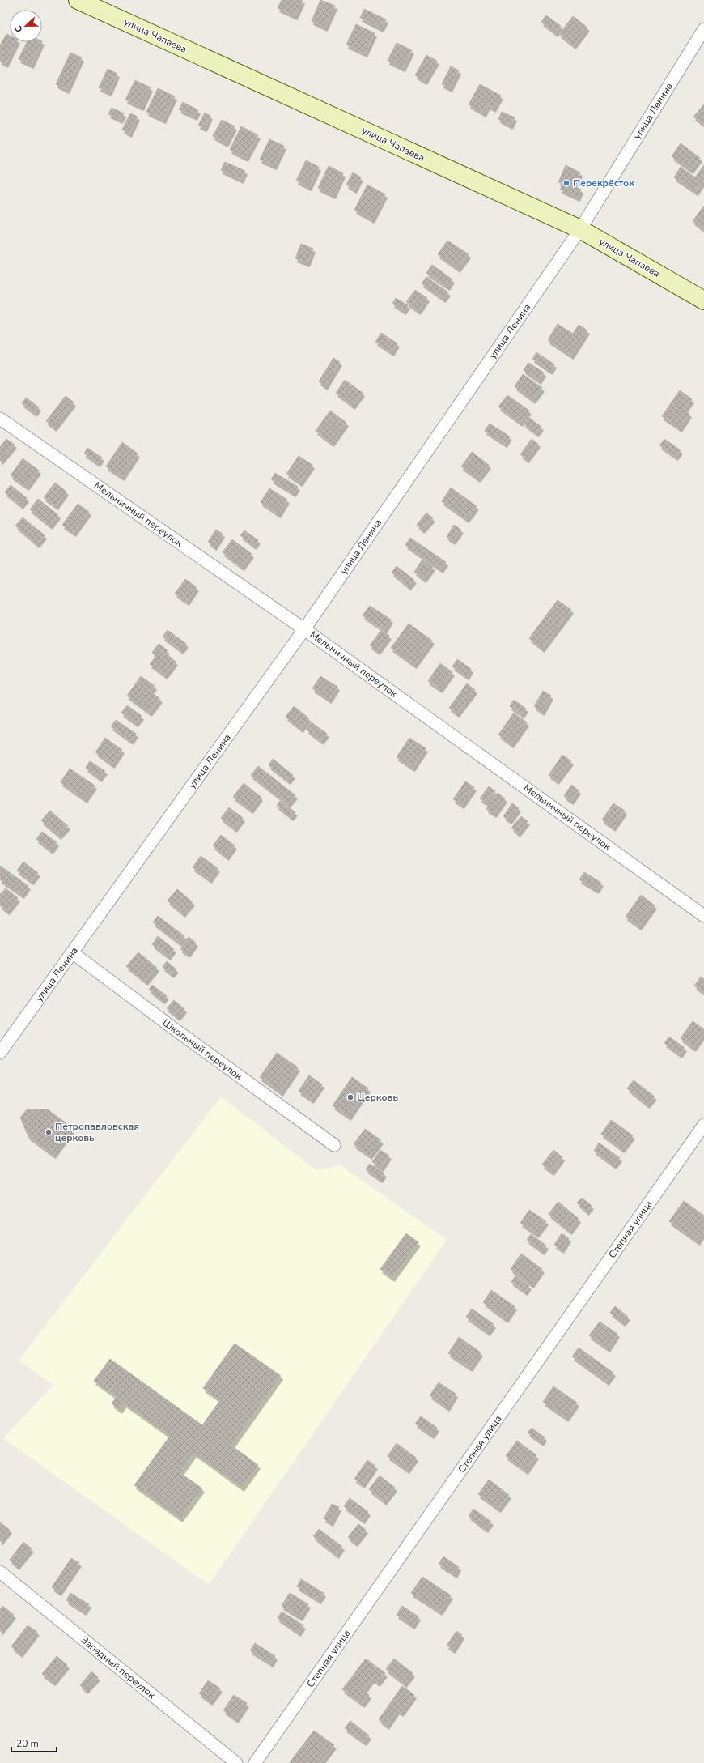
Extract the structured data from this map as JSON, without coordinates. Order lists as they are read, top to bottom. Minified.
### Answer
{"streets":{"main road":["улица Чапаева"],"street":["улица Ленина","Мельничный переулок","Школьный переулок","Степная улица","Западный переулок"]},"crossings":[["улица Чапаева","улица Ленина"],["улица Ленина","Мельничный переулок"],["улица Ленина","Школьный переулок"]],"places":["Перекрёсток","Церковь","Петропавловская церковь"],"scale_bar":"20 m","north":"left"}
